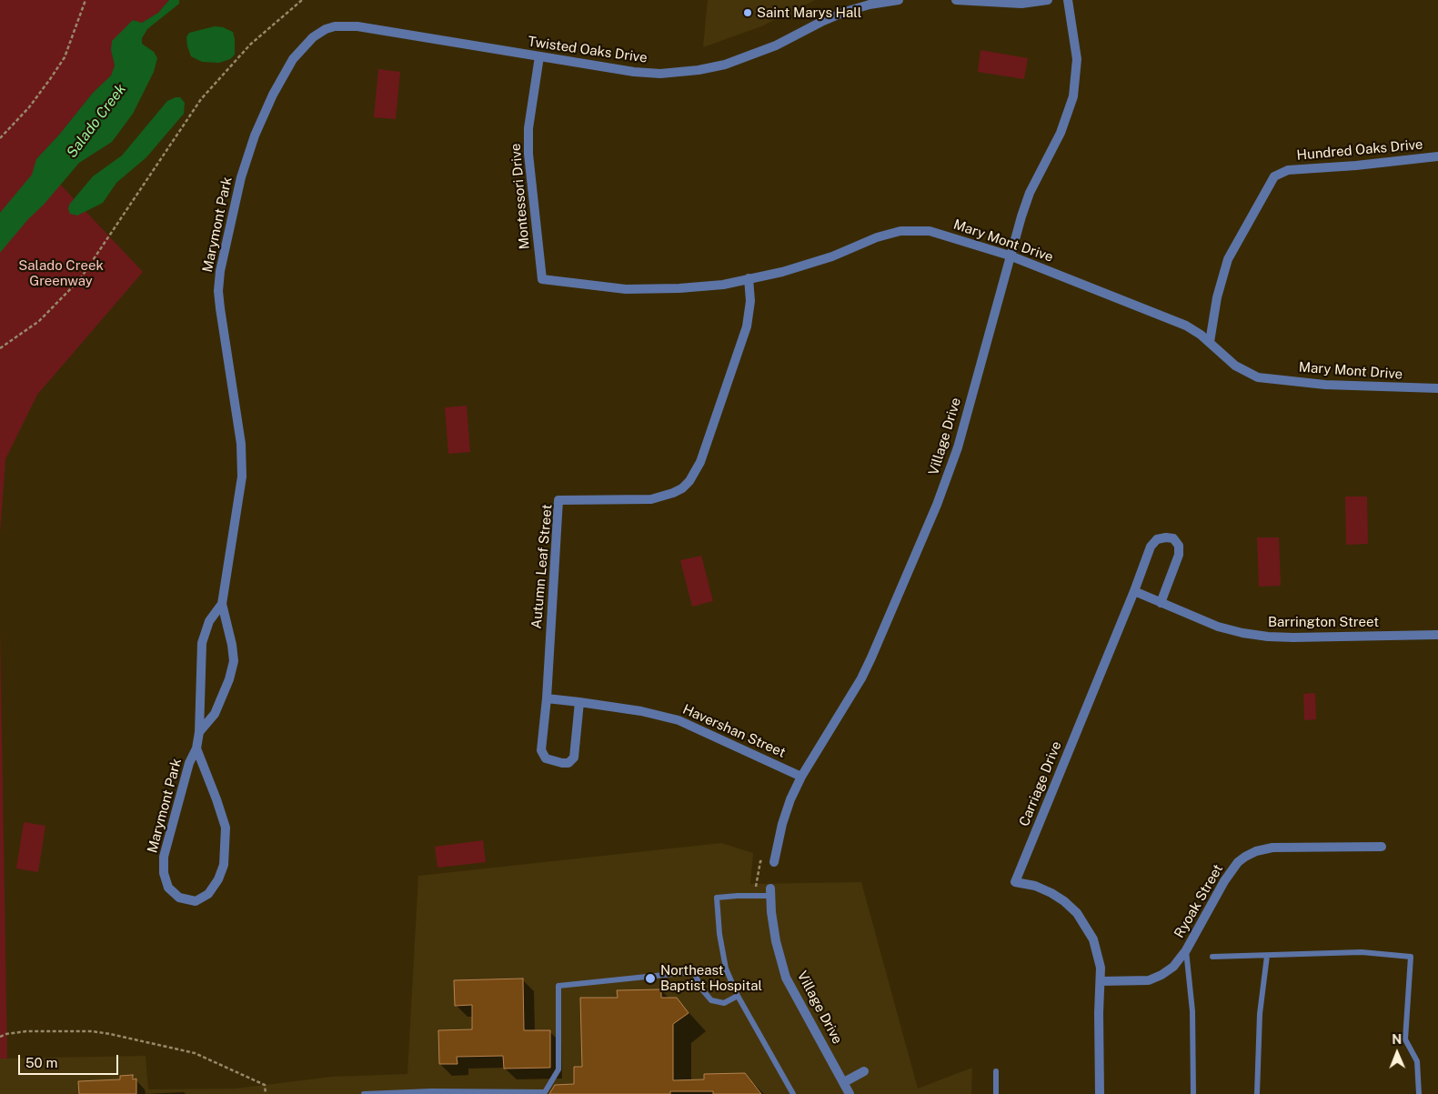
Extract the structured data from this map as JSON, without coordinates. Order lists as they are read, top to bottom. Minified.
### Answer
{"streets":{"street":["Twisted Oaks Drive","Hundred Oaks Drive","Montessori Drive","Marymont Park","Mary Mont Drive","Village Drive","Autumn Leaf Street","Barrington Street","Havershan Street","Carriage Drive","Ryoak Street"]},"crossings":[["Twisted Oaks Drive","Montessori Drive"],["Twisted Oaks Drive","Marymont Park"],["Hundred Oaks Drive","Mary Mont Drive"],["Montessori Drive","Mary Mont Drive"],["Mary Mont Drive","Village Drive"],["Mary Mont Drive","Autumn Leaf Street"],["Village Drive","Havershan Street"],["Autumn Leaf Street","Havershan Street"],["Barrington Street","Carriage Drive"],["Carriage Drive","Ryoak Street"]],"water":["Salado Creek"],"parks":["Salado Creek Greenway"],"places":["Saint Marys Hall","Northeast Baptist Hospital"],"scale_bar":"50 m","north":"top"}
